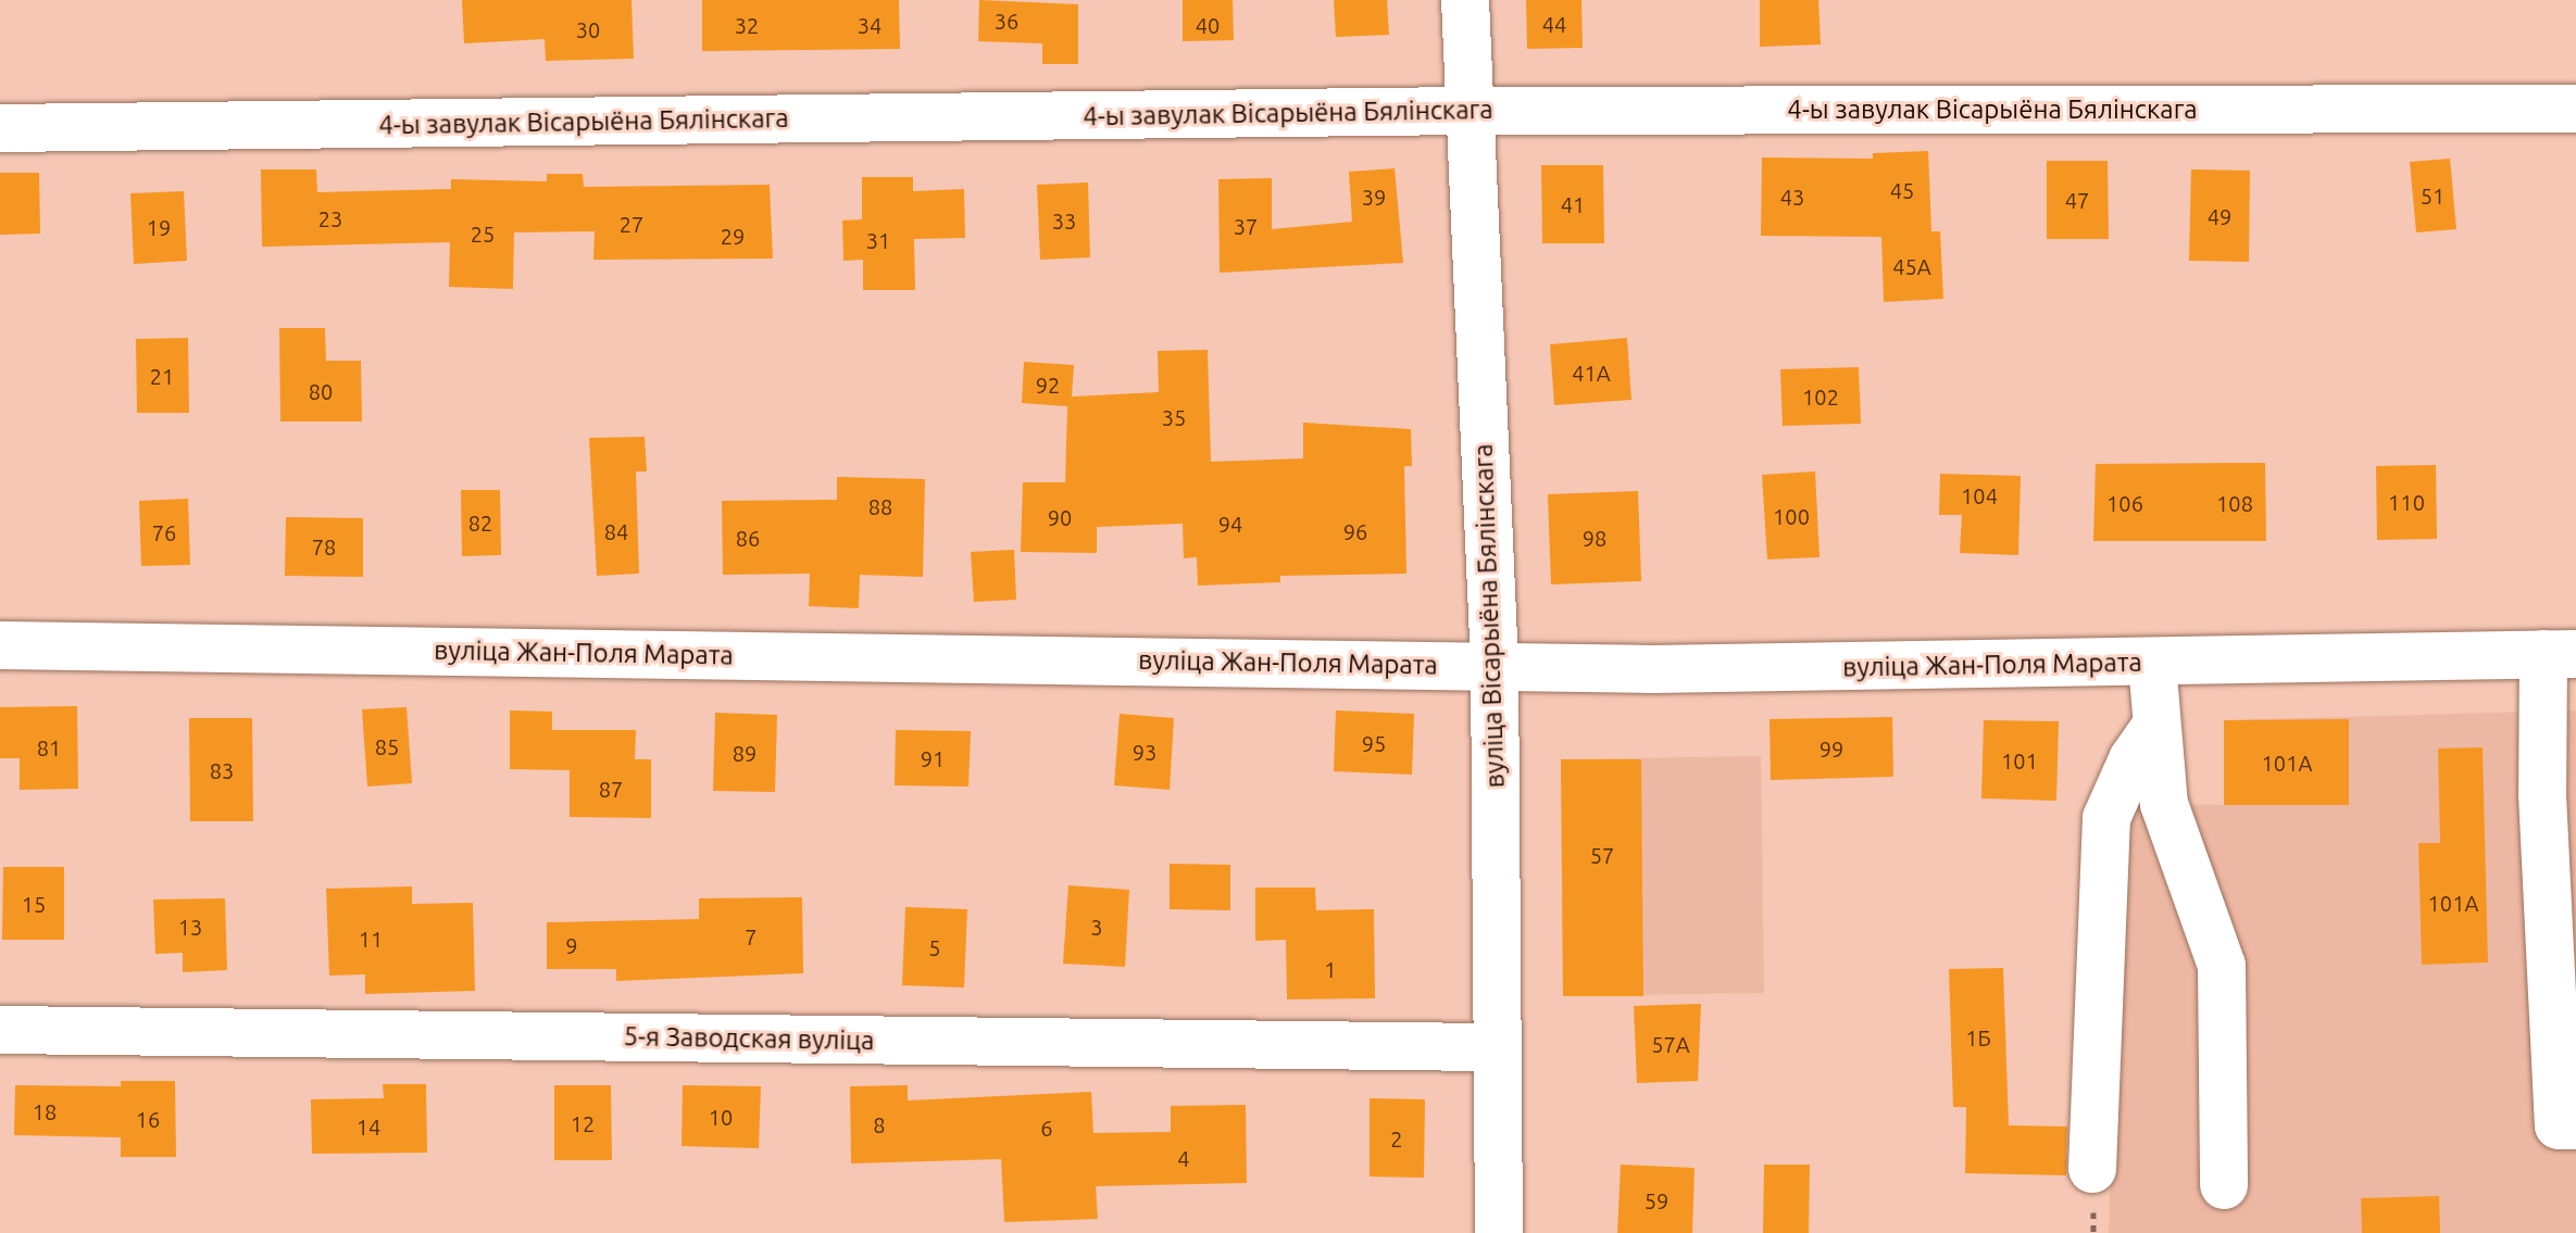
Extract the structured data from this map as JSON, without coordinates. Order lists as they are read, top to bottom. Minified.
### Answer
{"streets":{"street":["4-ы завулак Вісарыёна Бялінскага","вуліца Вісарыёна Бялінскага","вуліца Жан-Поля Марата","5-я Заводская вуліца"]},"crossings":[["4-ы завулак Вісарыёна Бялінскага","вуліца Вісарыёна Бялінскага"],["вуліца Вісарыёна Бялінскага","вуліца Жан-Поля Марата"],["вуліца Вісарыёна Бялінскага","5-я Заводская вуліца"]],"house_numbers":["36","44","32","34","40","30","45","51","39","43","47","41","49","23","33","27","37","19","25","29","31","45А","41А","21","92","80","102","35","104","110","106","108","88","100","90","82","94","84","96","76","86","98","78","95","85","81","99","93","89","91","101","101А","83","87","57","101А","15","13","3","7","11","9","5","1","1Б","57А","18","10","16","12","8","14","6","2","4","59"]}
